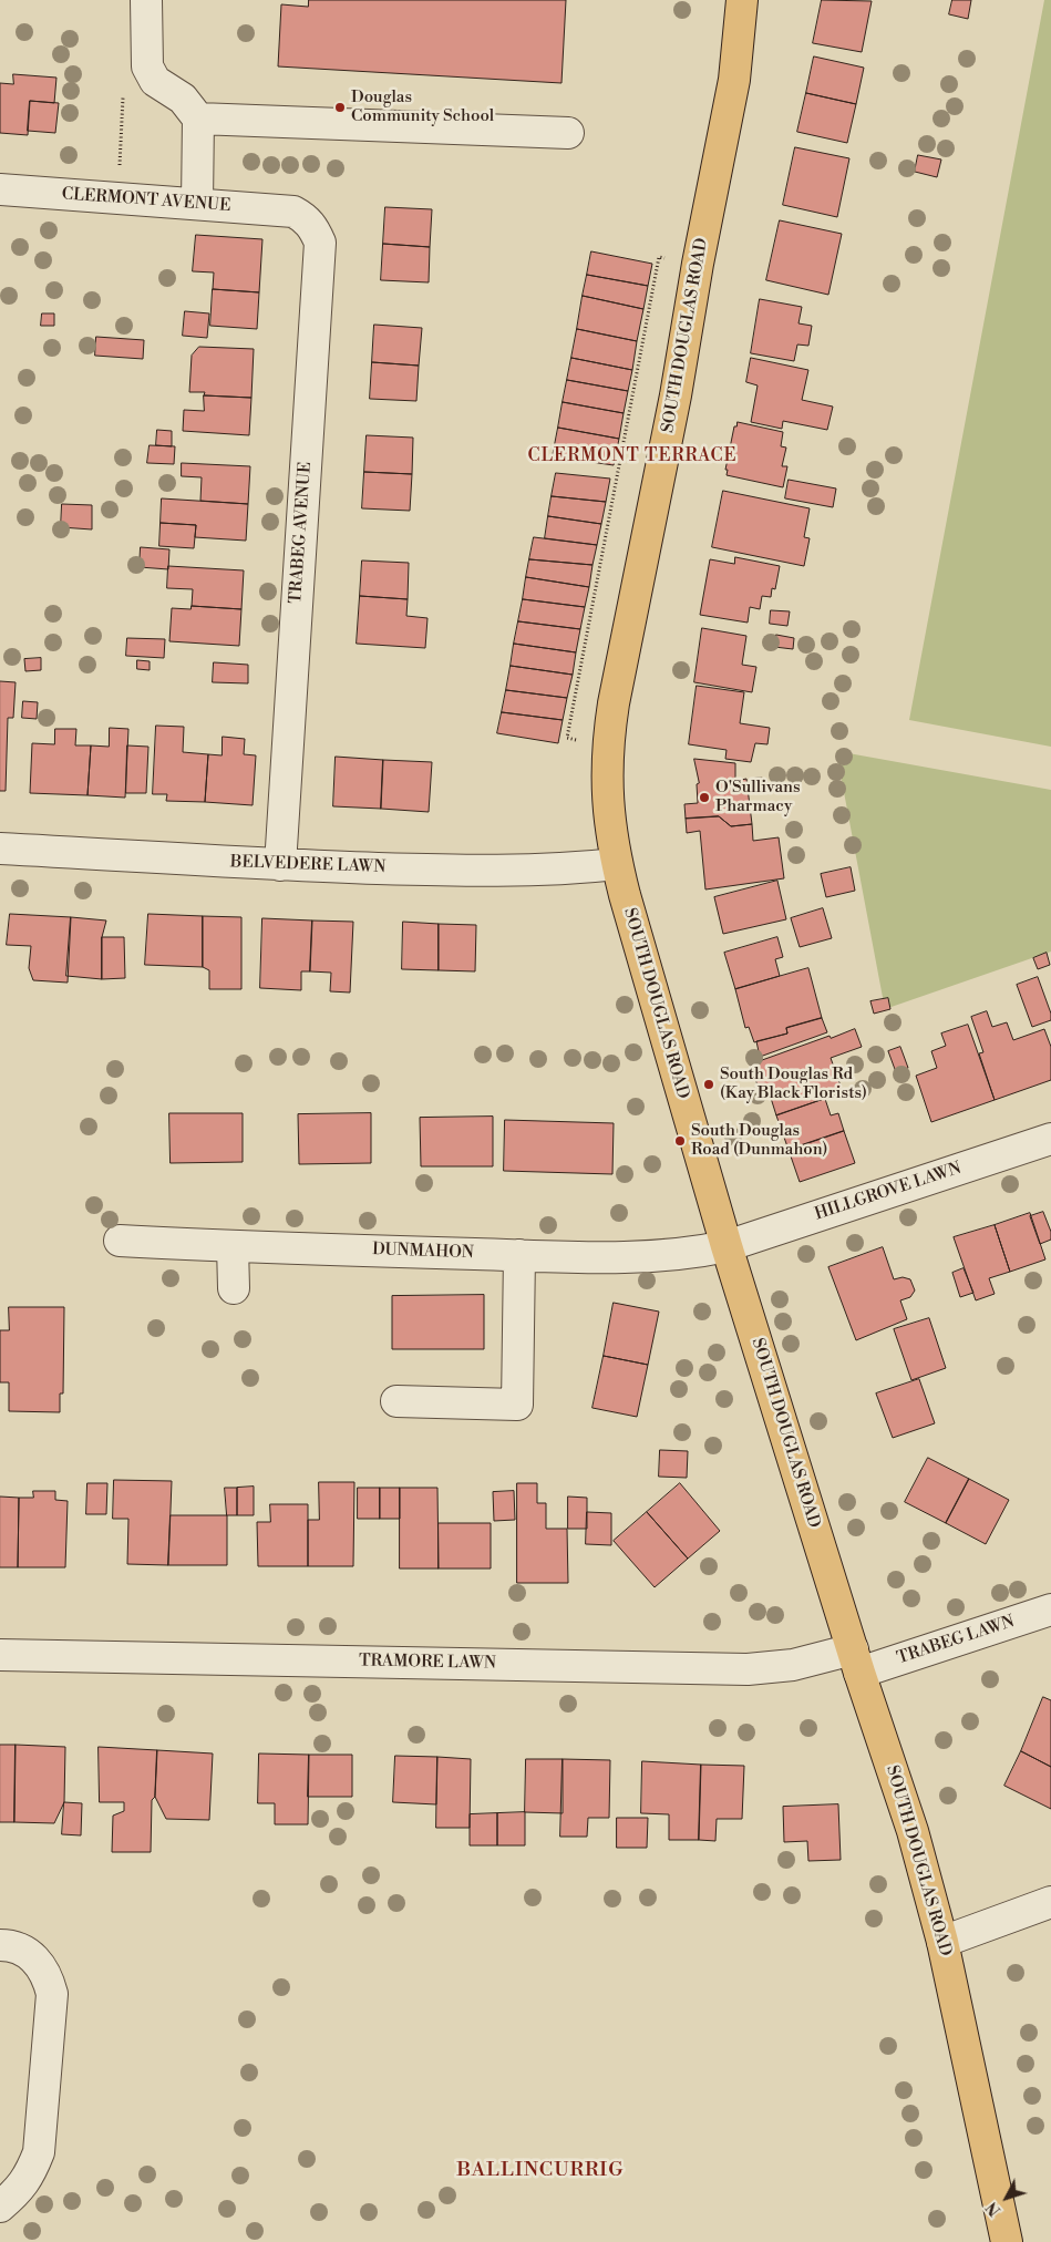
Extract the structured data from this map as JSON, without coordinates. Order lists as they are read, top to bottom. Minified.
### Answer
{"streets":{"main road":["SOUTH DOUGLAS ROAD"],"street":["CLERMONT AVENUE","TRABEG AVENUE","BELVEDERE LAWN","HILLGROVE LAWN","DUNMAHON","TRABEG LAWN","TRAMORE LAWN"]},"crossings":[["CLERMONT AVENUE","TRABEG AVENUE"],["SOUTH DOUGLAS ROAD","BELVEDERE LAWN"],["SOUTH DOUGLAS ROAD","HILLGROVE LAWN"],["SOUTH DOUGLAS ROAD","DUNMAHON"],["SOUTH DOUGLAS ROAD","TRABEG LAWN"],["SOUTH DOUGLAS ROAD","TRAMORE LAWN"],["TRABEG AVENUE","BELVEDERE LAWN"],["HILLGROVE LAWN","DUNMAHON"],["TRABEG LAWN","TRAMORE LAWN"]],"districts":["CLERMONT TERRACE","BALLINCURRIG"],"places":["Douglas Community School","O'Sullivans Pharmacy","South Douglas Rd (Kay Black Florists)","South Douglas Road (Dunmahon)"],"north":"bottom left"}
